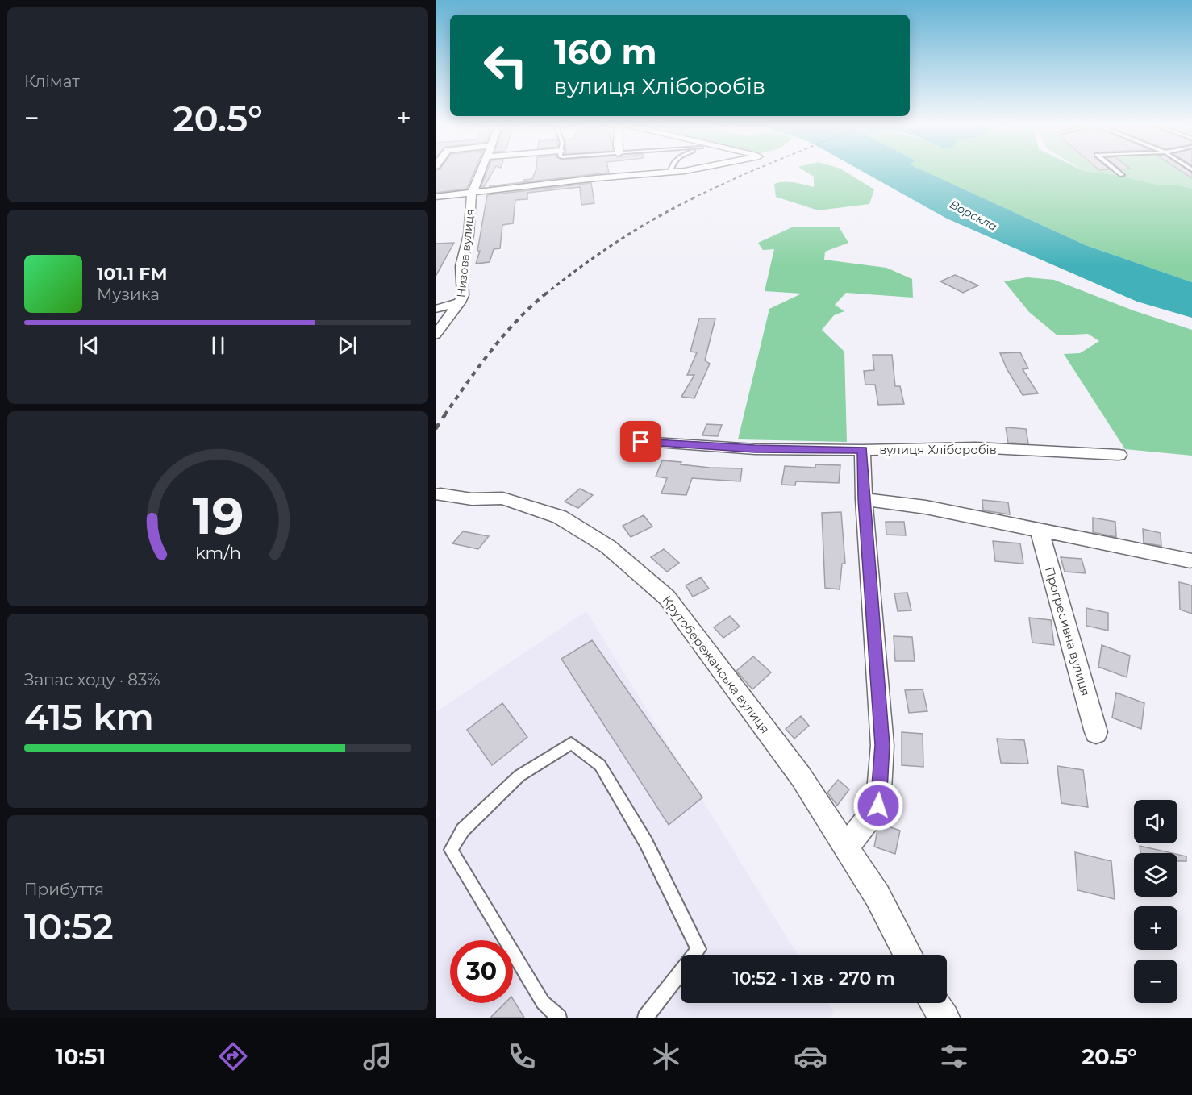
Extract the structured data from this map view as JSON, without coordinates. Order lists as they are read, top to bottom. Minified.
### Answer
{"streets":{"street":["Низова вулиця","вулиця Хліборобів","Прогресивна вулиця","Крутобережанська вулиця"]},"water":["Ворскла"],"page":{"tile":["Клімат",["Запас ходу · 83%","415 km"],["Прибуття","10:52"]],"turn":["160 m","вулиця Хліборобів"],"heat":["−","20.5°","+"],"song":["101.1 FM","Музика"],"map_buttons":["+","−"],"limit":"30","trip":"10:52 · 1 хв · 270 m","tabs":["10:51","20.5°"],"gauge":["19","km/h"]}}
